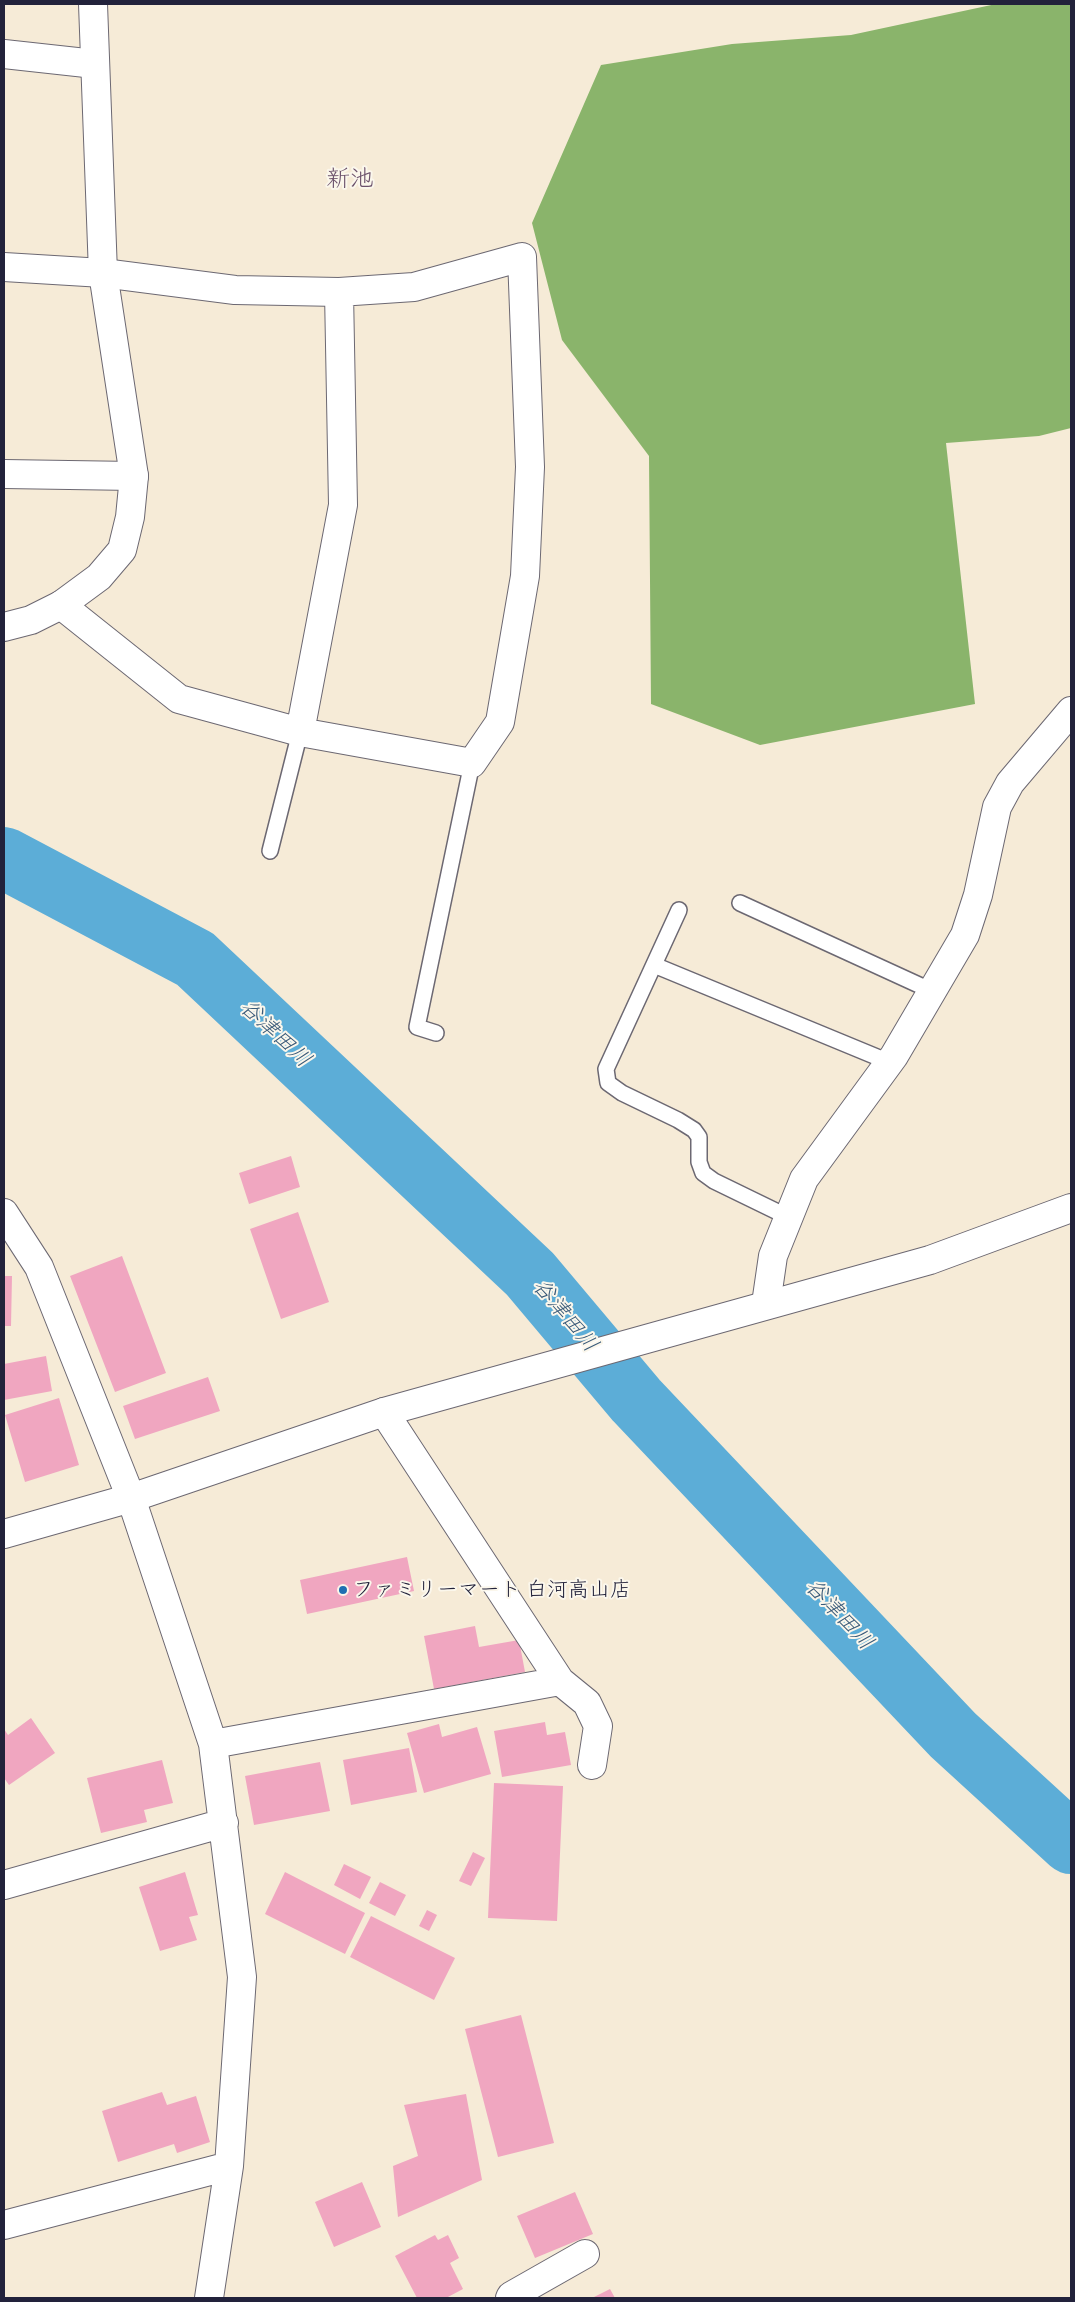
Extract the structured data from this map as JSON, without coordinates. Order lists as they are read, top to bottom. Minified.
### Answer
{"districts":["新池"],"water":["谷津田川"],"places":["ファミリーマート 白河高山店"]}
